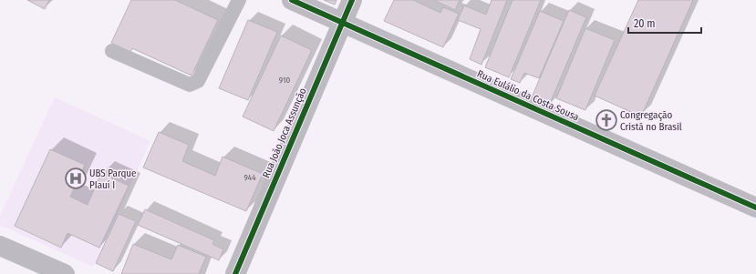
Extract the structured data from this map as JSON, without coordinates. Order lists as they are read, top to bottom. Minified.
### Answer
{"streets":{"street":["Rua Eulálio da Costa Sousa","Rua João Joca Assunção"]},"crossings":[["Rua Eulálio da Costa Sousa","Rua João Joca Assunção"]],"places":{"church":["Congregação Cristã no Brasil"],"hospital":["UBS Parque PIauí I"]},"house_numbers":["910","944"],"scale_bar":"20 m"}
